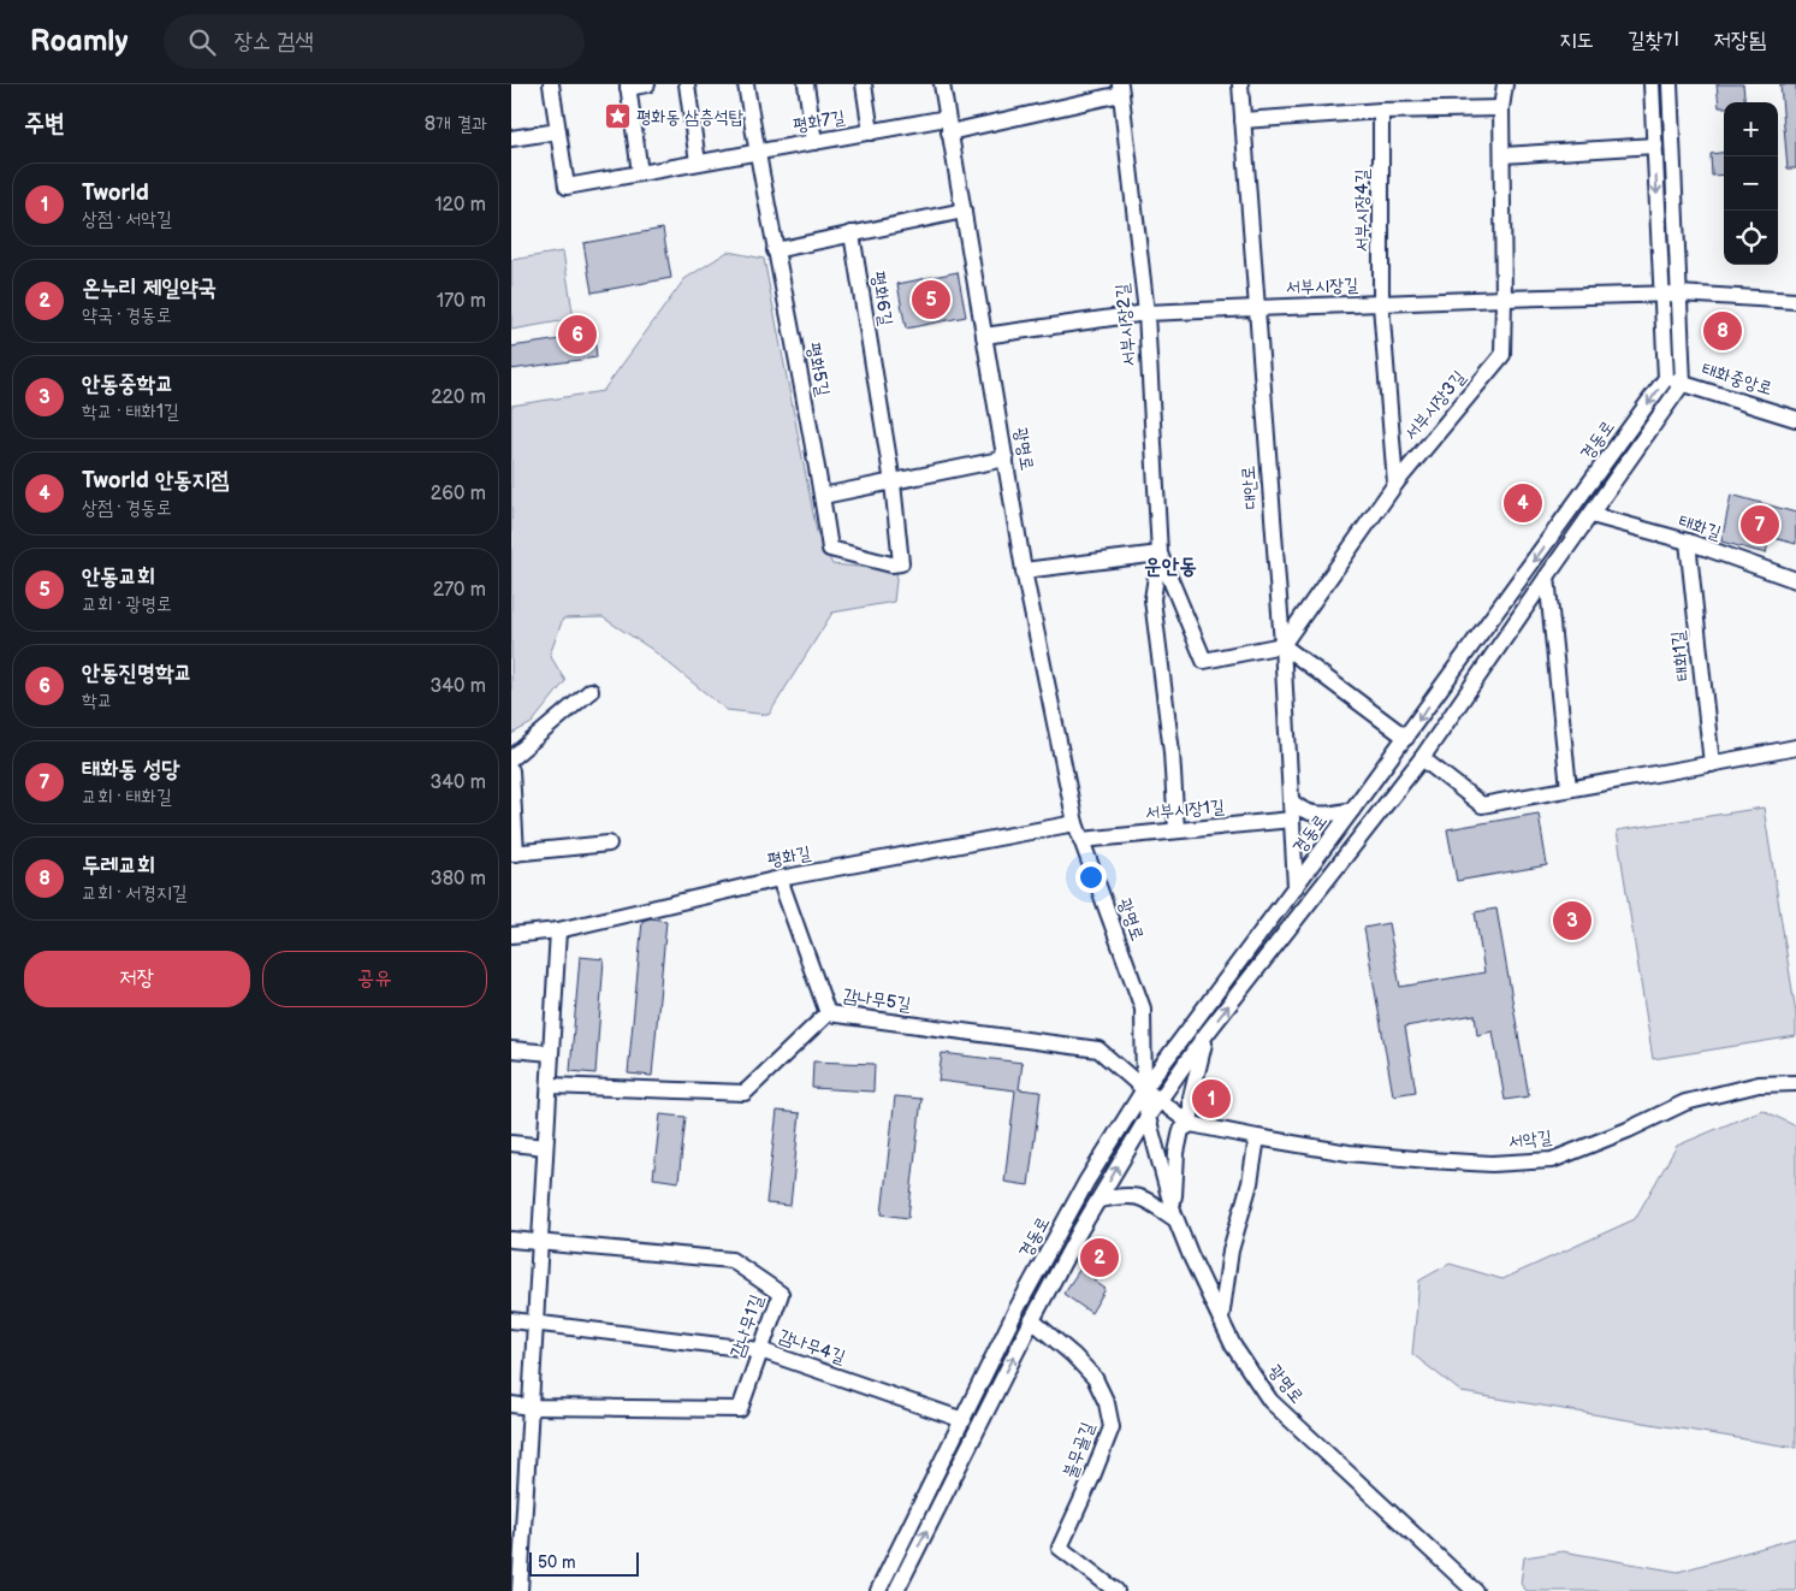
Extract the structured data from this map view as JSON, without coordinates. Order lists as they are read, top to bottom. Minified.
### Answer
{"streets":{"street":["평화7길","서부시장4길","서부시장길","평화6길","서부시장2길","평화5길","태화중앙로","서부시장3길","경동로","광명로","대안로","태화길","태화1길","서부시장1길","평화길","감나무5길","서악길","감나무1길","감나무4길","불무골길"]},"crossings":[["평화7길","서부시장2길"],["평화7길","평화5길"],["평화7길","광명로"],["서부시장4길","서부시장길"],["서부시장4길","서부시장3길"],["서부시장길","서부시장2길"],["서부시장길","서부시장3길"],["서부시장길","광명로"],["서부시장길","대안로"],["평화6길","평화5길"],["서부시장2길","서부시장3길"],["서부시장2길","광명로"],["서부시장2길","대안로"],["태화중앙로","경동로"],["서부시장3길","대안로"],["경동로","광명로"],["경동로","대안로"],["경동로","태화길"],["경동로","감나무5길"],["경동로","서악길"],["경동로","감나무4길"],["경동로","불무골길"],["광명로","서부시장1길"],["광명로","평화길"],["광명로","감나무5길"],["광명로","서악길"],["대안로","서부시장1길"],["태화길","태화1길"],["감나무5길","서악길"],["감나무1길","감나무4길"]],"districts":["운안동"],"places":{"place":["평화동 삼층석탑"]},"scale_bar":"50 m","page":{"header":"Roamly","search":"장소 검색","nav":["지도","길찾기","저장됨"],"heading":["주변","8개 결과"],"map_buttons":["+","−"],"list":[{"mark":"1","name":"Tworld","note":"상점 · 서악길","value":"120 m"},{"mark":"2","name":"온누리 제일약국","note":"약국 · 경동로","value":"170 m"},{"mark":"3","name":"안동중학교","note":"학교 · 태화1길","value":"220 m"},{"mark":"4","name":"Tworld 안동지점","note":"상점 · 경동로","value":"260 m"},{"mark":"5","name":"안동교회","note":"교회 · 광명로","value":"270 m"},{"mark":"6","name":"안동진명학교","note":"학교","value":"340 m"},{"mark":"7","name":"태화동 성당","note":"교회 · 태화길","value":"340 m"},{"mark":"8","name":"두레교회","note":"교회 · 서경지길","value":"380 m"}],"pins":["5","8","6","4","7","3","1","2"],"buttons":["저장","공유"],"scale":"50 m"}}
